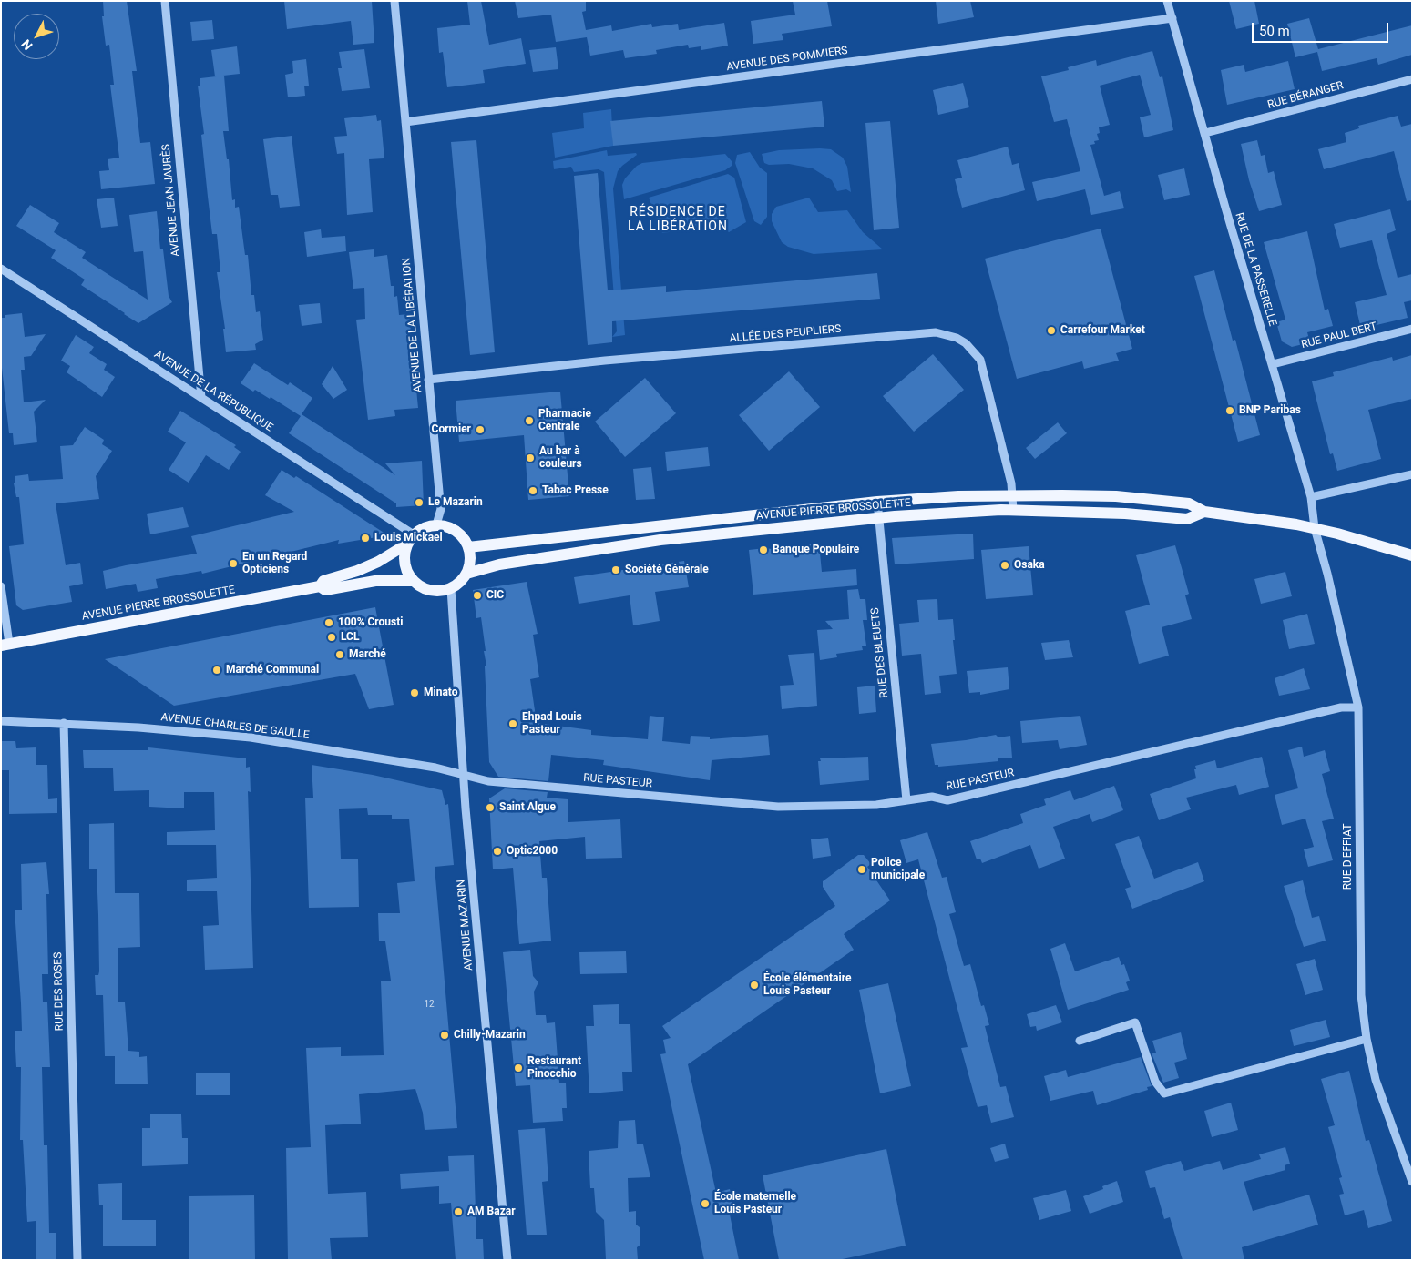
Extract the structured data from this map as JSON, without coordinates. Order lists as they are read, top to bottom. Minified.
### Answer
{"streets":{"main road":["AVENUE PIERRE BROSSOLETTE"],"street":["AVENUE DES POMMIERS","RUE BÉRANGER","AVENUE JEAN JAURÈS","RUE DE LA PASSERELLE","AVENUE DE LA LIBÉRATION","ALLÉE DES PEUPLIERS","RUE PAUL BERT","AVENUE DE LA RÉPUBLIQUE","RUE DES BLEUETS","AVENUE CHARLES DE GAULLE","RUE PASTEUR","RUE D'EFFIAT","AVENUE MAZARIN","RUE DES ROSES"]},"crossings":[["AVENUE DES POMMIERS","RUE DE LA PASSERELLE"],["AVENUE DES POMMIERS","AVENUE DE LA LIBÉRATION"],["RUE BÉRANGER","RUE DE LA PASSERELLE"],["AVENUE JEAN JAURÈS","AVENUE DE LA RÉPUBLIQUE"],["RUE DE LA PASSERELLE","RUE PAUL BERT"],["RUE DE LA PASSERELLE","AVENUE PIERRE BROSSOLETTE"],["RUE DE LA PASSERELLE","RUE D'EFFIAT"],["AVENUE DE LA LIBÉRATION","ALLÉE DES PEUPLIERS"],["AVENUE DE LA LIBÉRATION","AVENUE DE LA RÉPUBLIQUE"],["AVENUE DE LA LIBÉRATION","AVENUE PIERRE BROSSOLETTE"],["AVENUE DE LA LIBÉRATION","AVENUE MAZARIN"],["ALLÉE DES PEUPLIERS","AVENUE PIERRE BROSSOLETTE"],["AVENUE DE LA RÉPUBLIQUE","AVENUE PIERRE BROSSOLETTE"],["AVENUE DE LA RÉPUBLIQUE","AVENUE MAZARIN"],["AVENUE PIERRE BROSSOLETTE","RUE DES BLEUETS"],["AVENUE PIERRE BROSSOLETTE","RUE D'EFFIAT"],["AVENUE PIERRE BROSSOLETTE","AVENUE MAZARIN"],["RUE DES BLEUETS","RUE PASTEUR"],["AVENUE CHARLES DE GAULLE","RUE PASTEUR"],["AVENUE CHARLES DE GAULLE","AVENUE MAZARIN"],["AVENUE CHARLES DE GAULLE","RUE DES ROSES"],["RUE PASTEUR","RUE D'EFFIAT"],["RUE PASTEUR","AVENUE MAZARIN"]],"districts":["RÉSIDENCE DE LA LIBÉRATION"],"places":["Carrefour Market","BNP Paribas","Pharmacie Centrale","Cormier","Au bar à couleurs","Tabac Presse","Le Mazarin","Louis Mickael","Banque Populaire","En un Regard Opticiens","Osaka","Société Générale","CIC","100% Crousti","LCL","Marché","Marché Communal","Minato","Ehpad Louis Pasteur","Saint Algue","Optic2000","Police municipale","École élémentaire Louis Pasteur","Chilly-Mazarin","Restaurant Pinocchio","École maternelle Louis Pasteur","AM Bazar"],"house_numbers":["12"],"scale_bar":"50 m","north":"bottom left"}
